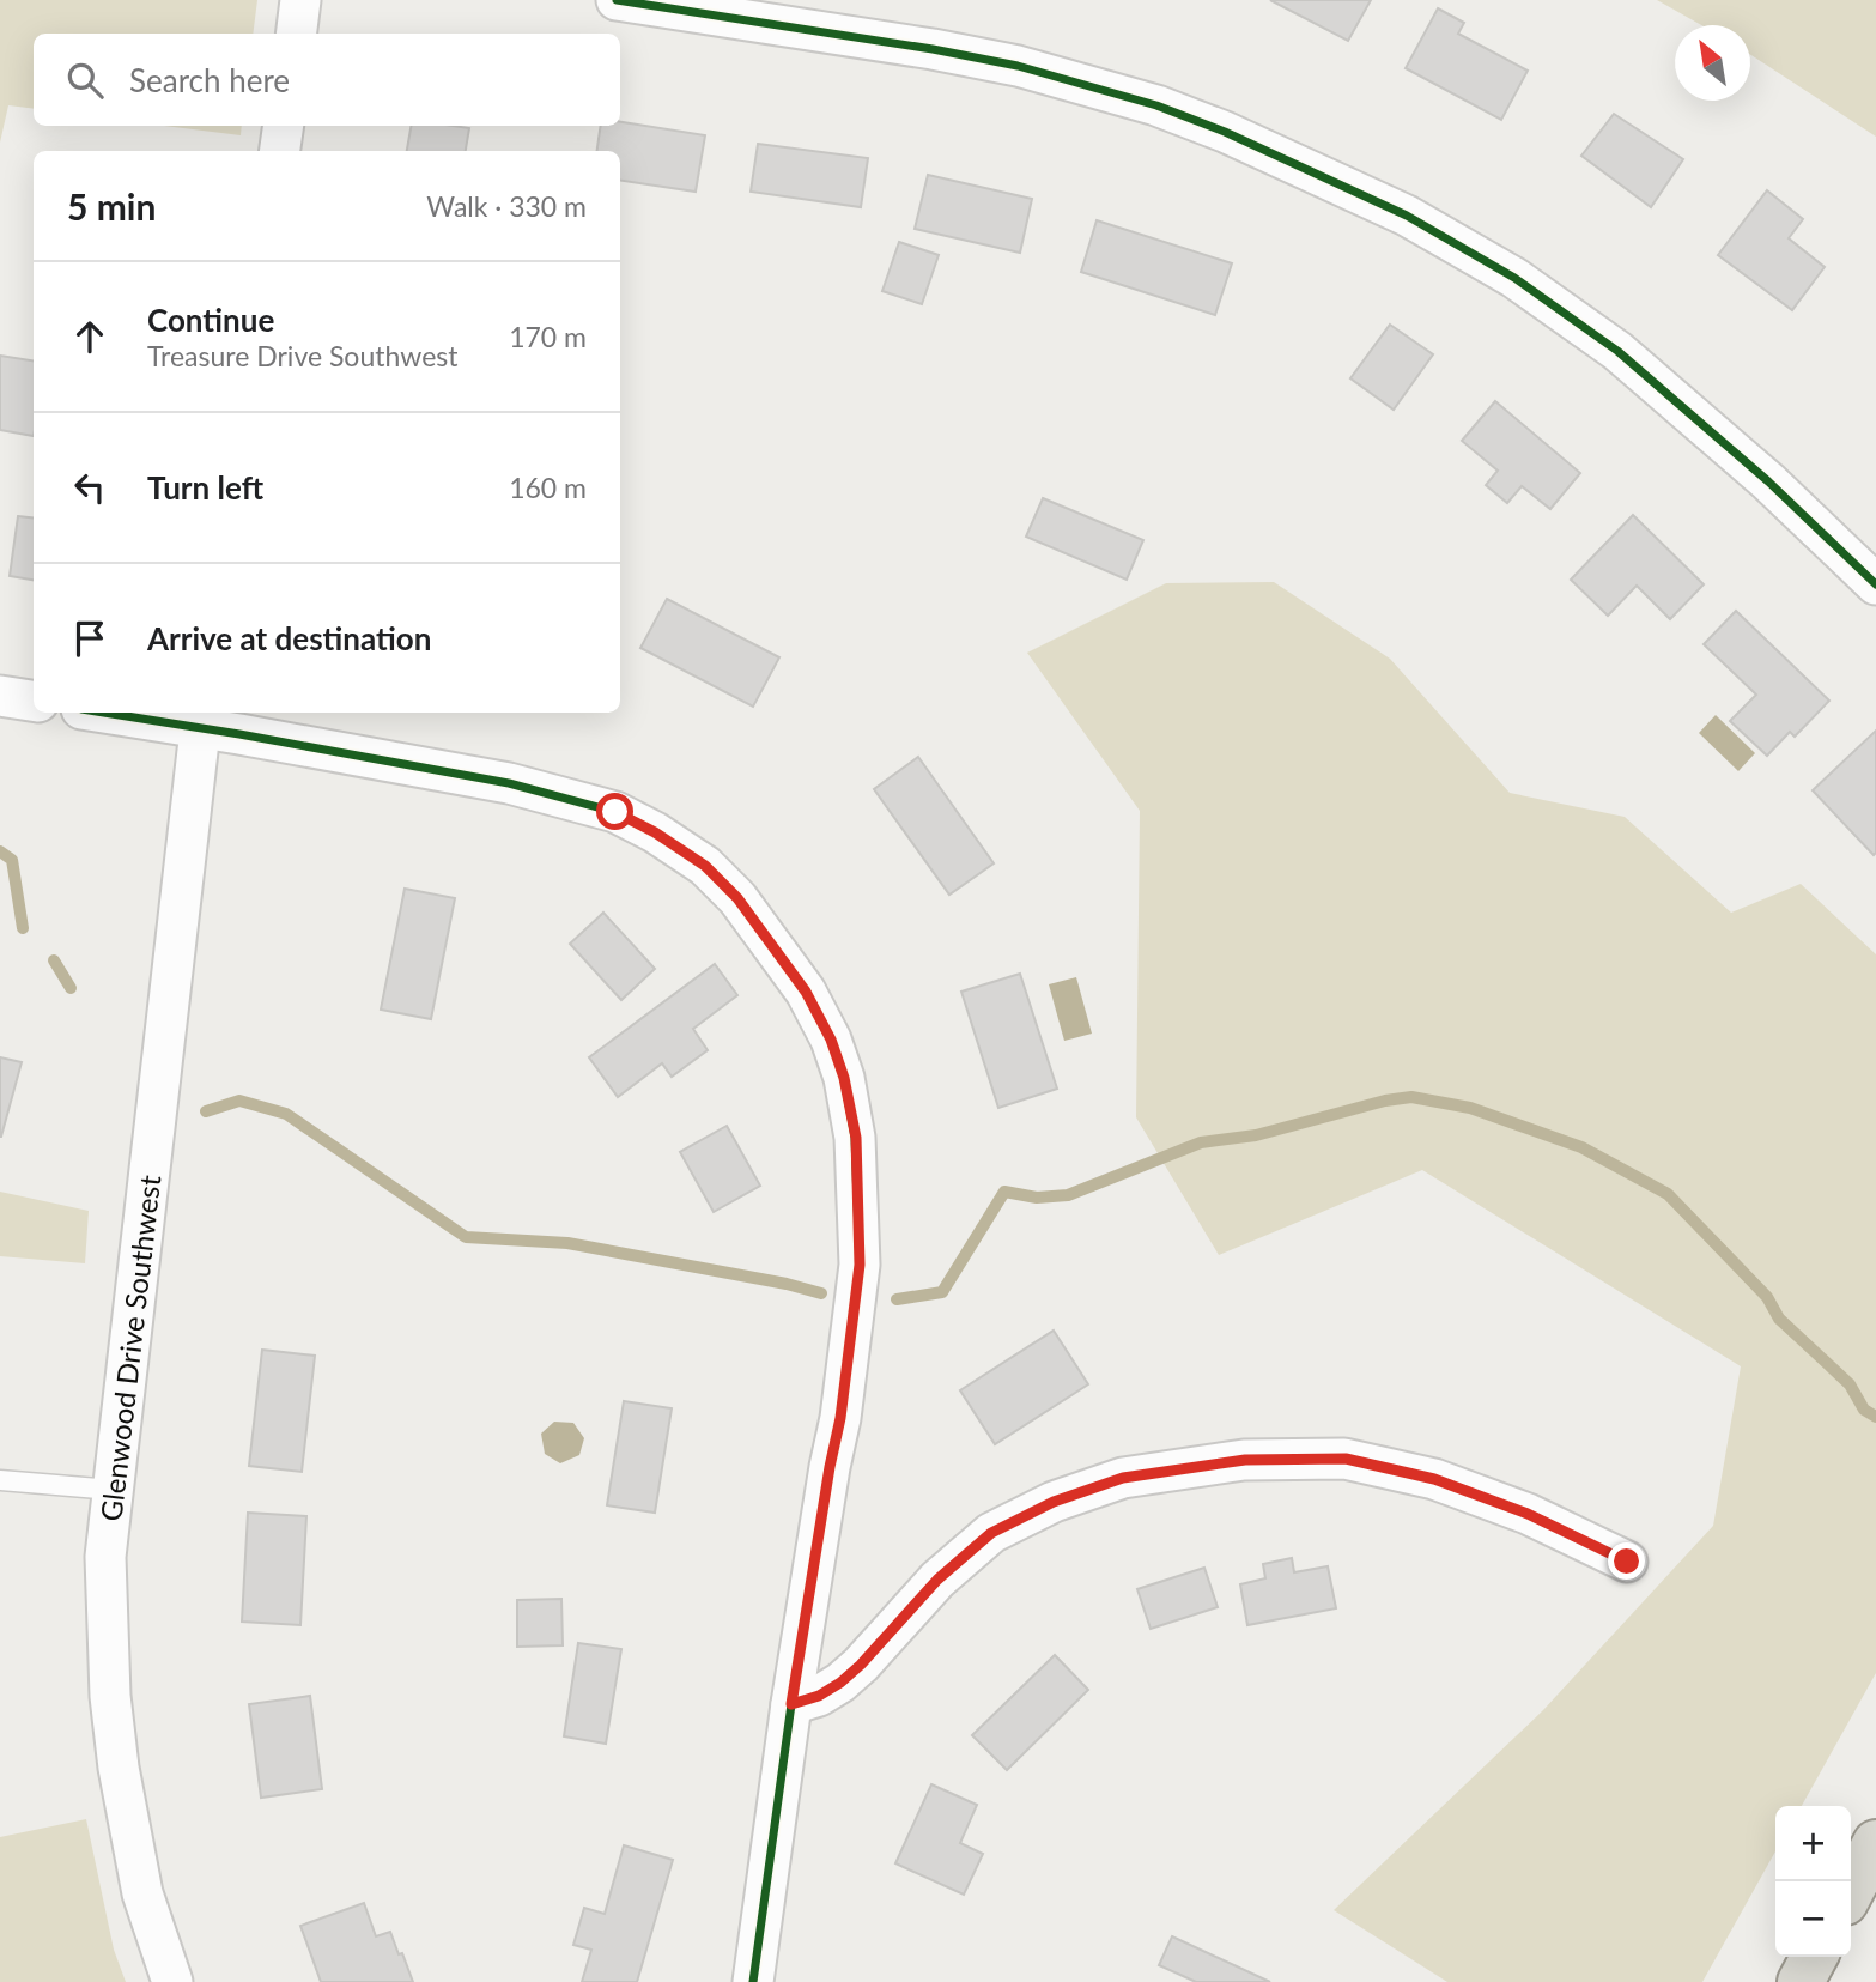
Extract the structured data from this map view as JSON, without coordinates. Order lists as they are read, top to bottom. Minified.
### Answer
{"streets":{"street":["Glenwood Drive Southwest"]},"north":"top left","page":{"search":"Search here","heading":["5 min","Walk · 330 m"],"list":[["Continue","Treasure Drive Southwest","170 m"],["Turn left","160 m"],"Arrive at destination"],"map_buttons":["+","−"]}}
